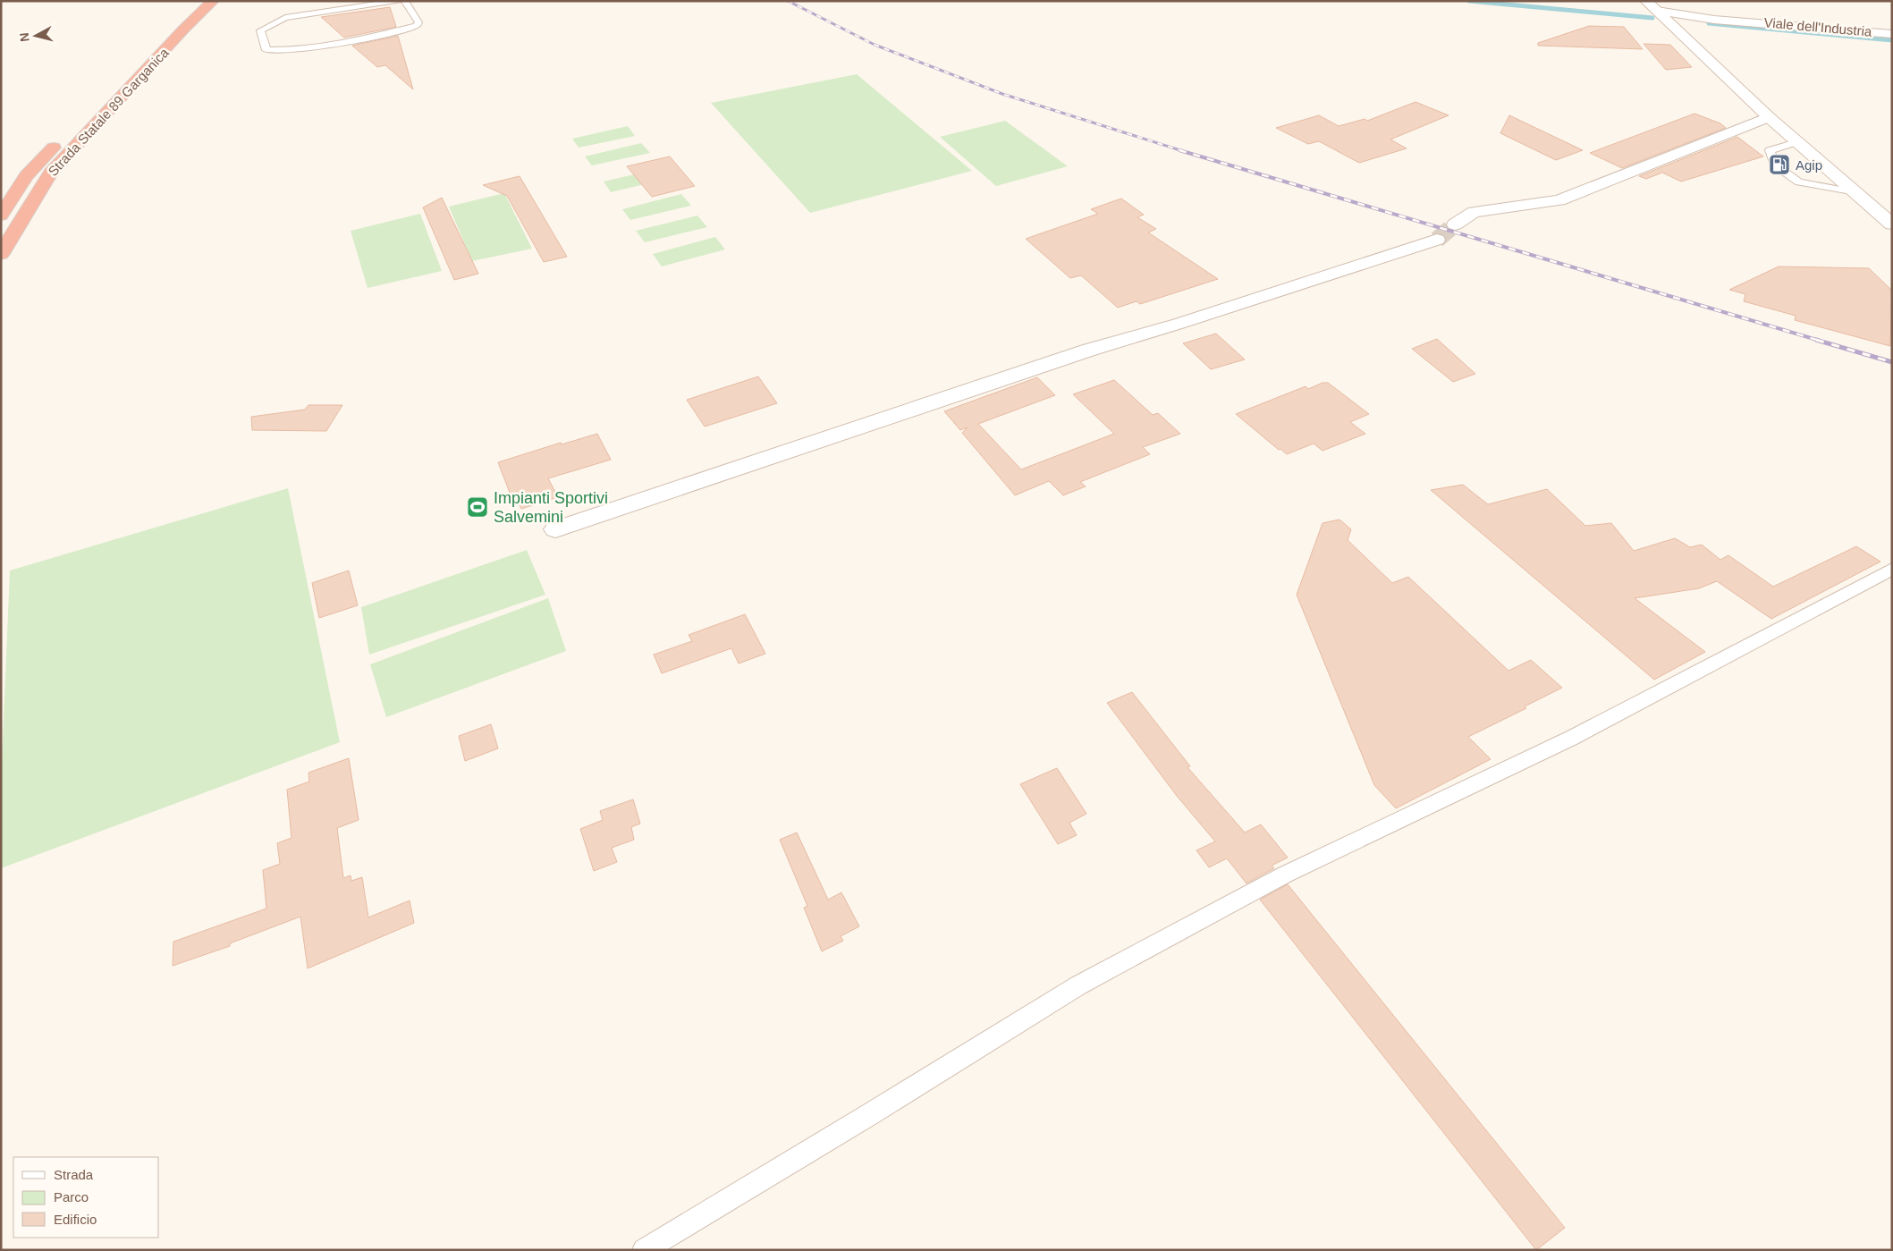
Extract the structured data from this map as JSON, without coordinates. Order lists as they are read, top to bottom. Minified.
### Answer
{"streets":{"highway":["Strada Statale 89 Garganica"],"street":["Viale dell'Industria"]},"places":{"fuel station":["Agip"],"sports":["Impianti Sportivi Salvemini"]},"legend":["Strada","Parco","Edificio"],"north":"left"}
